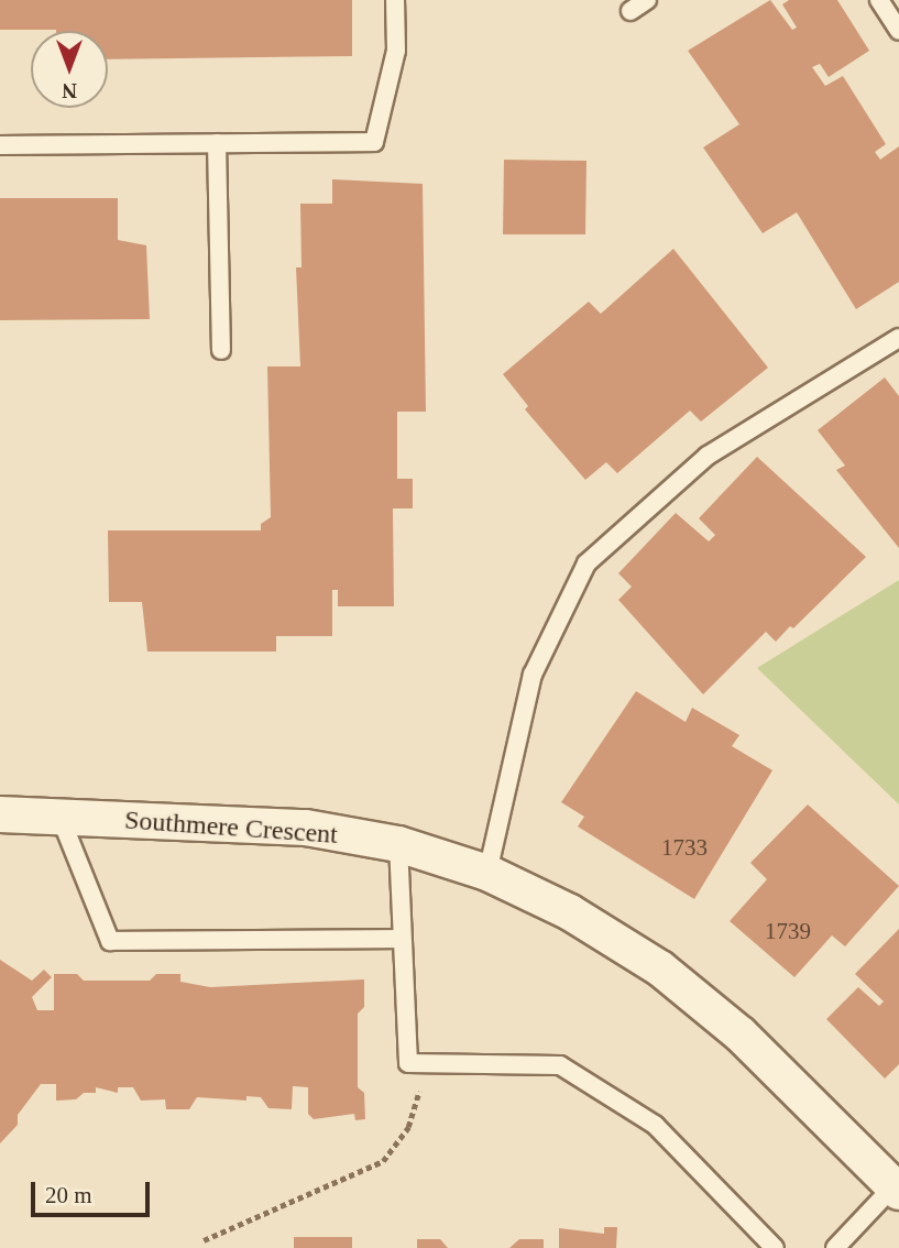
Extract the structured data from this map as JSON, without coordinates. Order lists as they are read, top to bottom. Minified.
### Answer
{"streets":{"street":["Southmere Crescent"]},"house_numbers":["1733","1739"],"scale_bar":"20 m","north":"bottom"}
